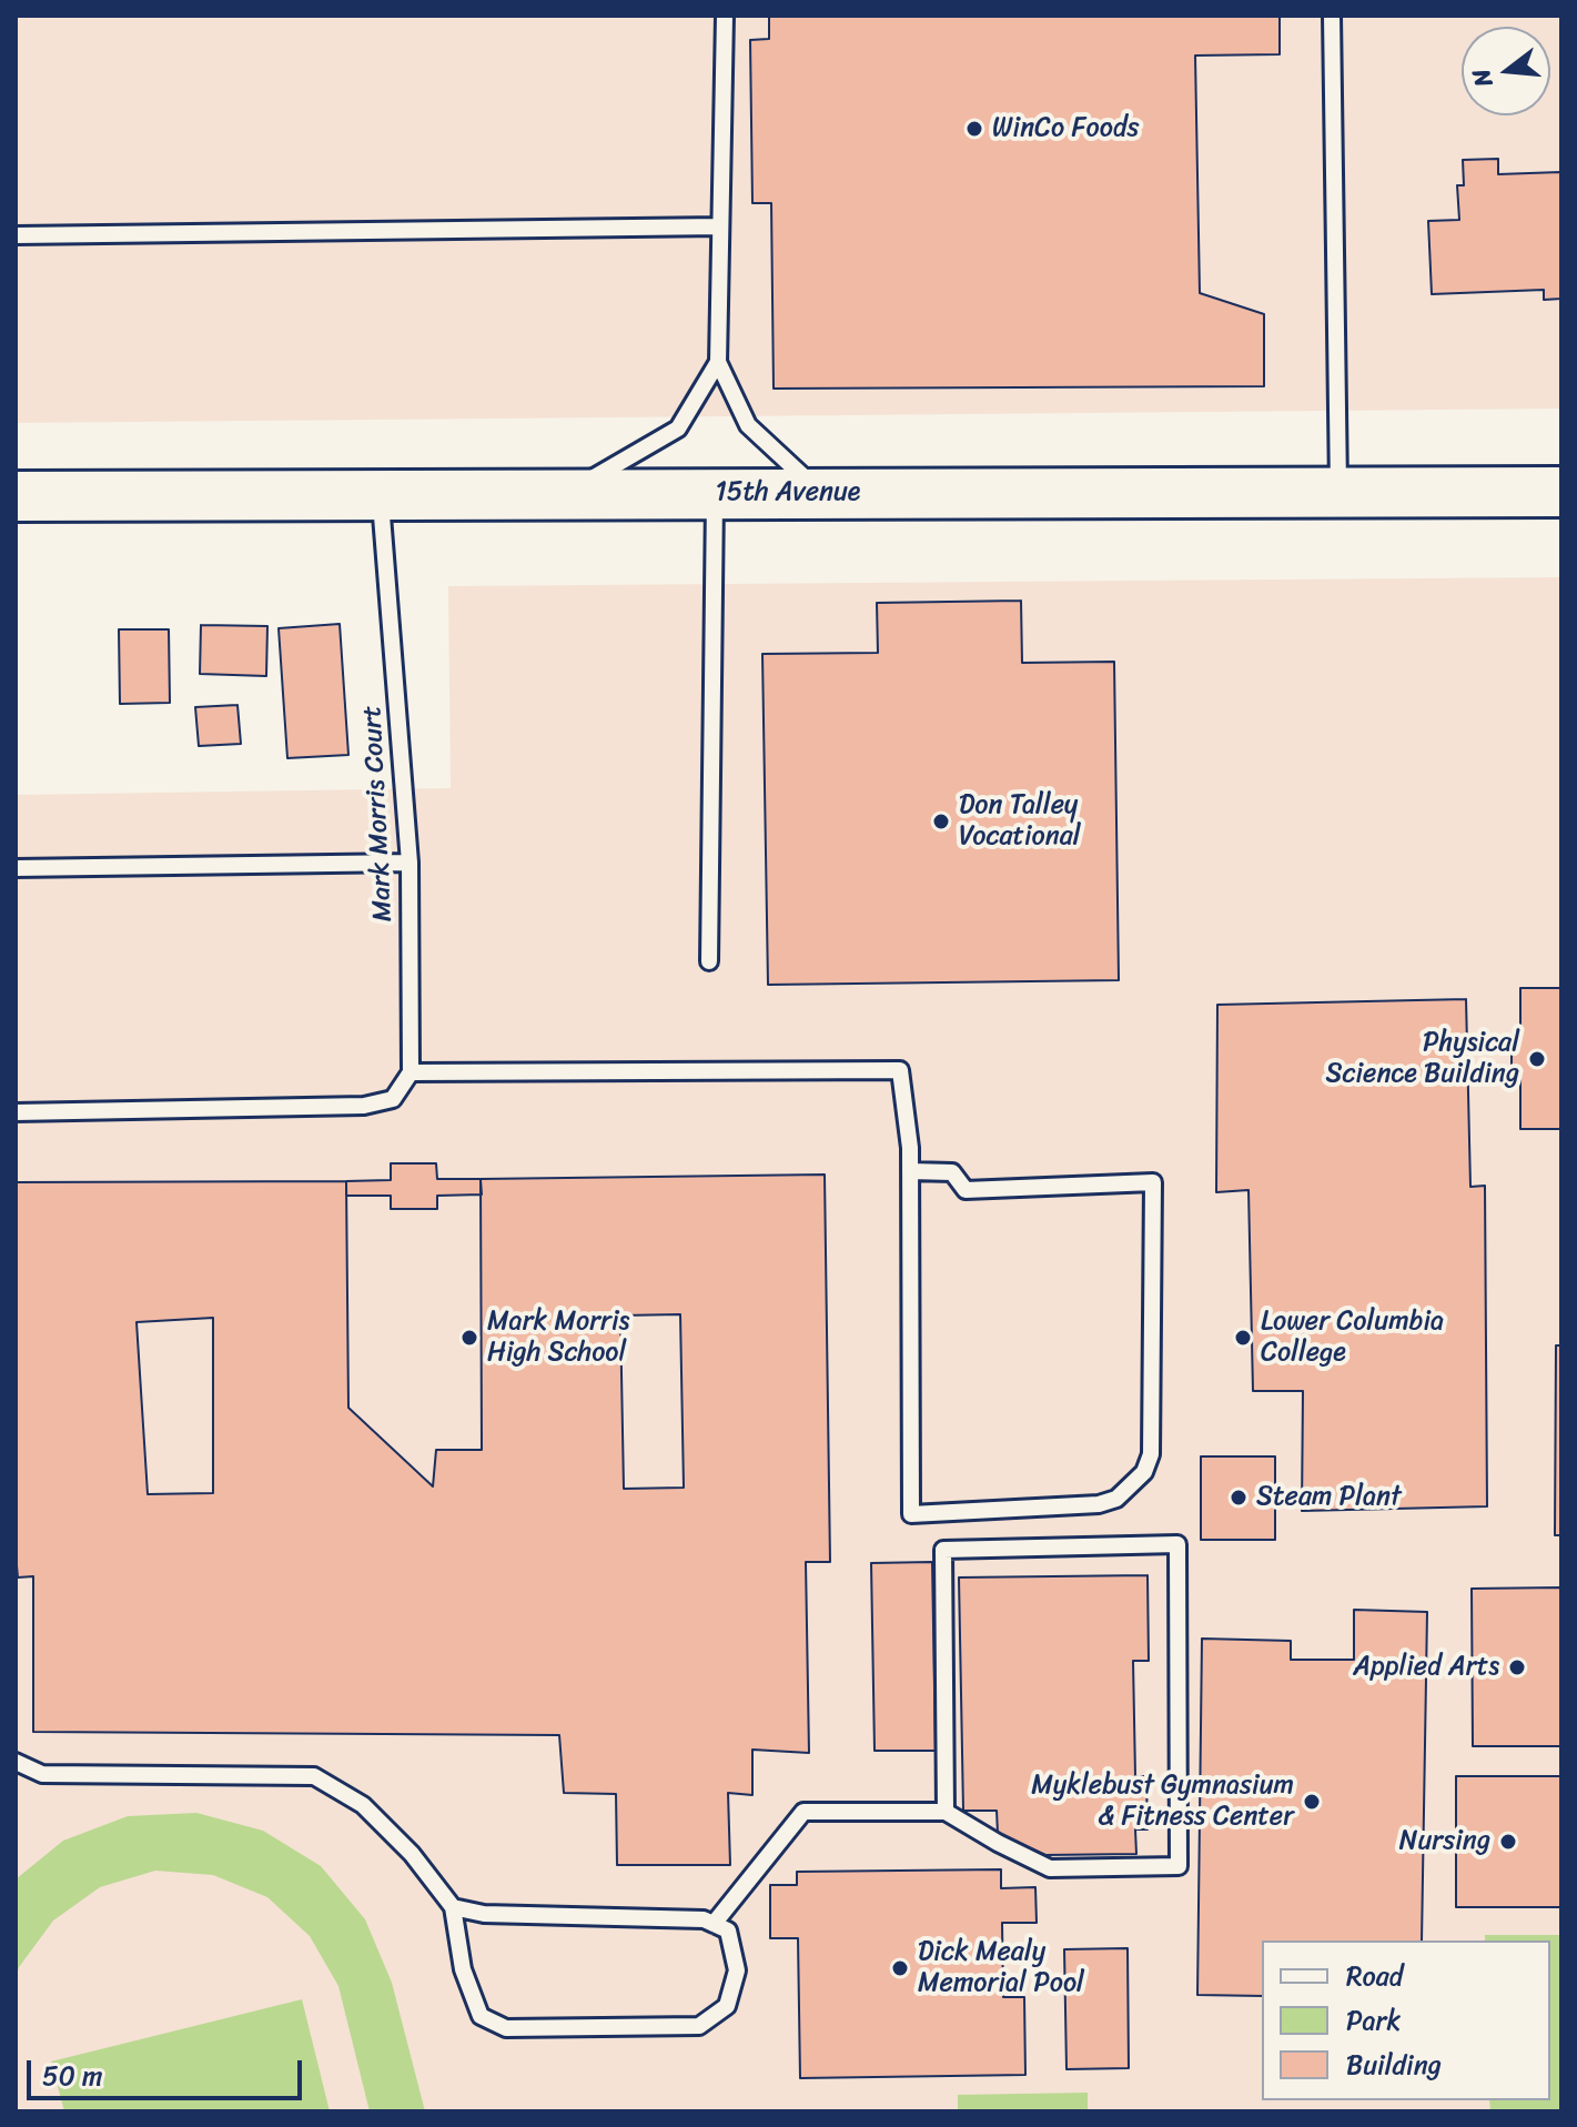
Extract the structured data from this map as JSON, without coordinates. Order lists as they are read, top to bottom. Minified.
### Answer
{"streets":{"main road":["15th Avenue"],"lane":["Mark Morris Court"]},"crossings":[["15th Avenue","Mark Morris Court"]],"places":["WinCo Foods","Don Talley Vocational","Physical Science Building","Mark Morris High School","Lower Columbia College","Steam Plant","Applied Arts","Myklebust Gymnasium & Fitness Center","Nursing","Dick Mealy Memorial Pool"],"legend":["Road","Park","Building"],"scale_bar":"50 m","north":"left"}
